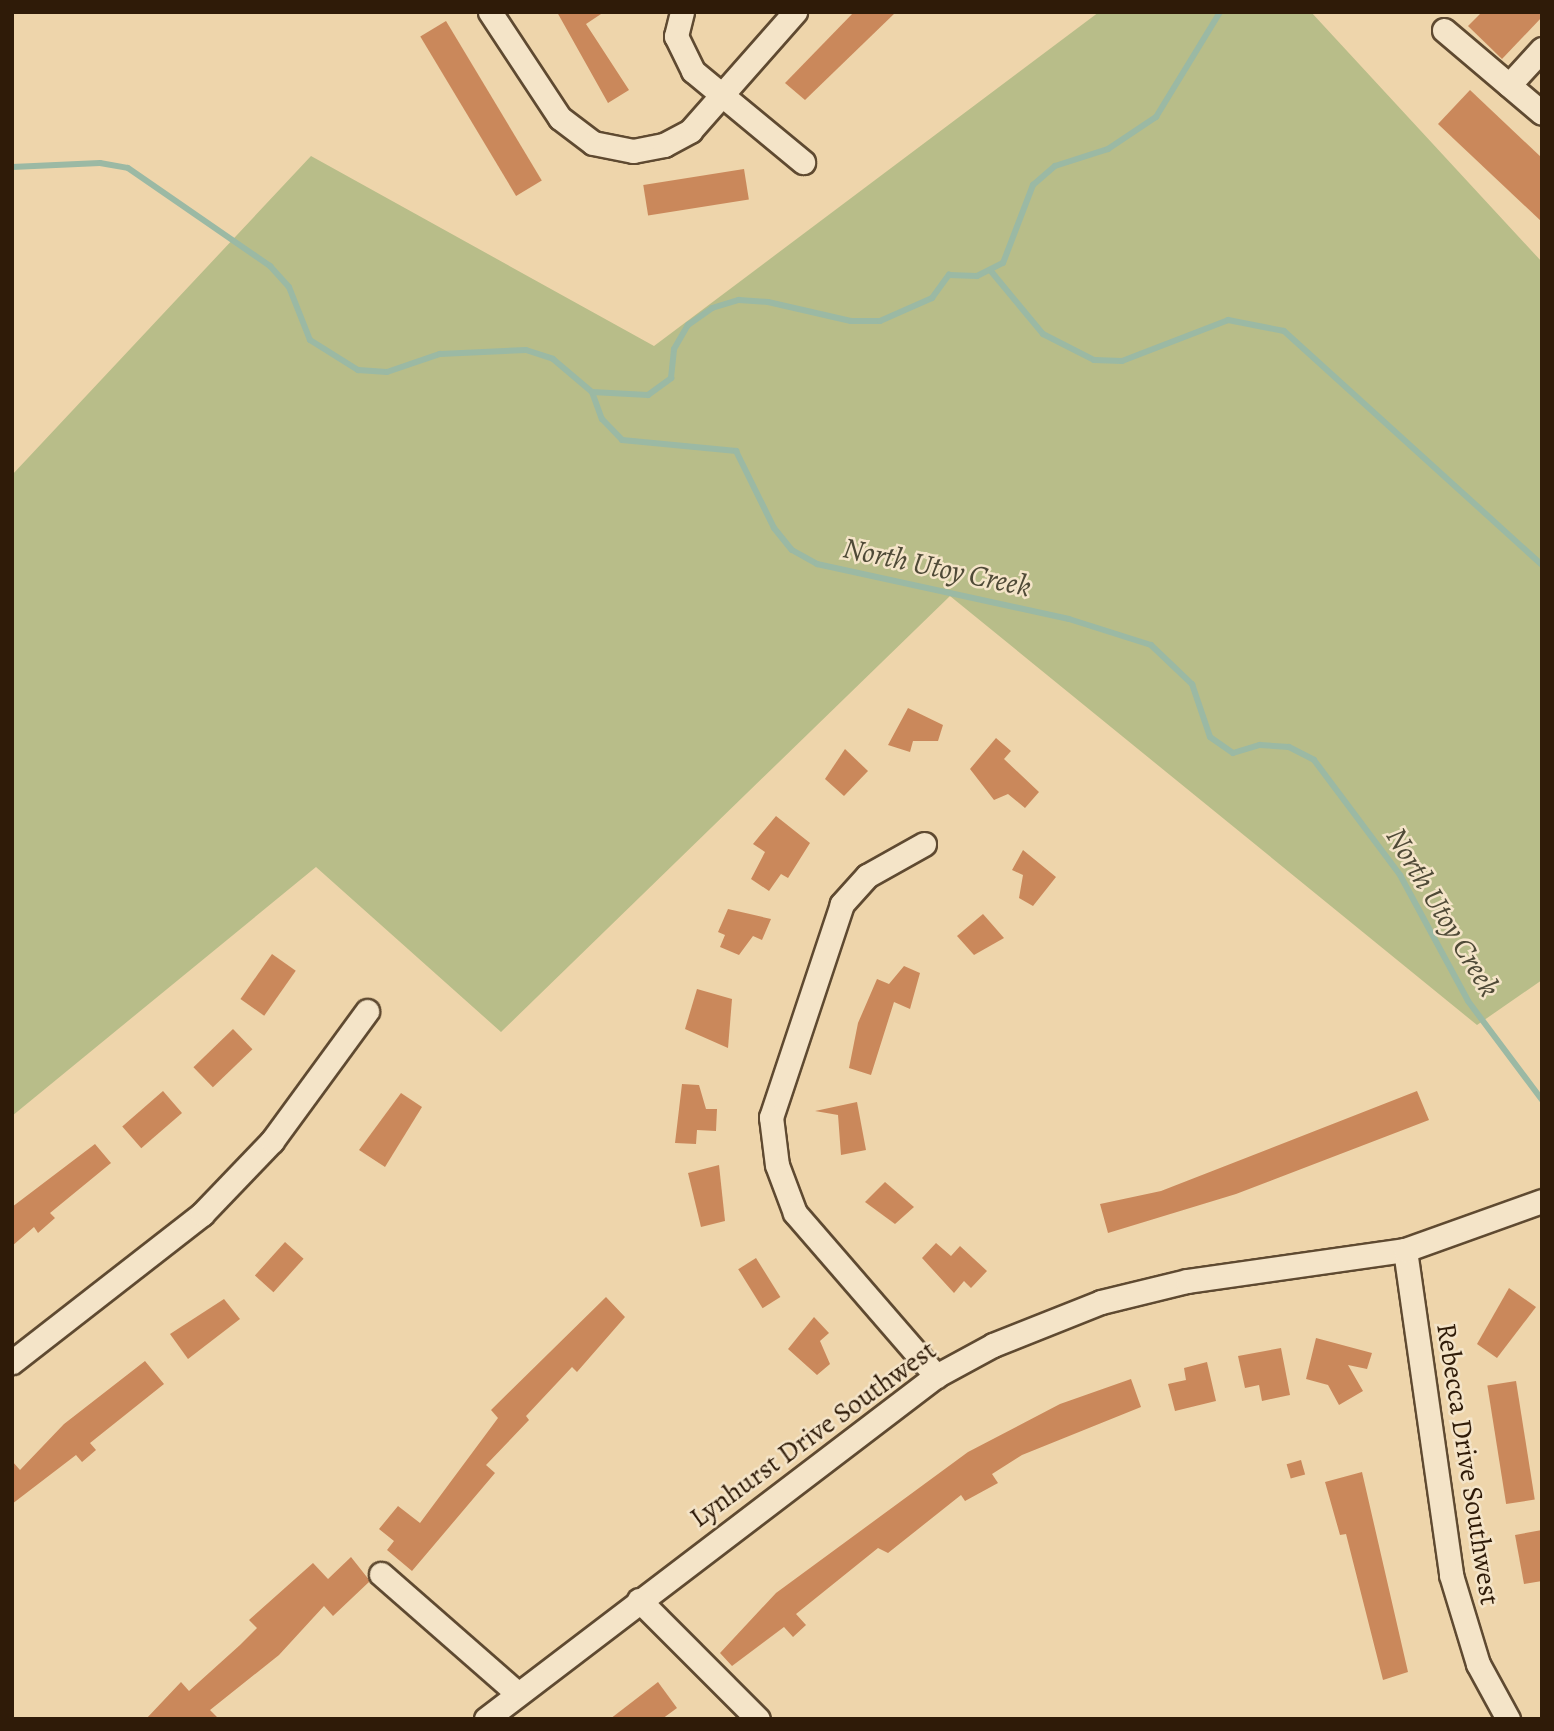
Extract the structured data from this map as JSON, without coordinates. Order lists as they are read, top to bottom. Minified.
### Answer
{"streets":{"street":["Lynhurst Drive Southwest","Rebecca Drive Southwest"]},"crossings":[["Lynhurst Drive Southwest","Rebecca Drive Southwest"]],"water":["North Utoy Creek"]}
